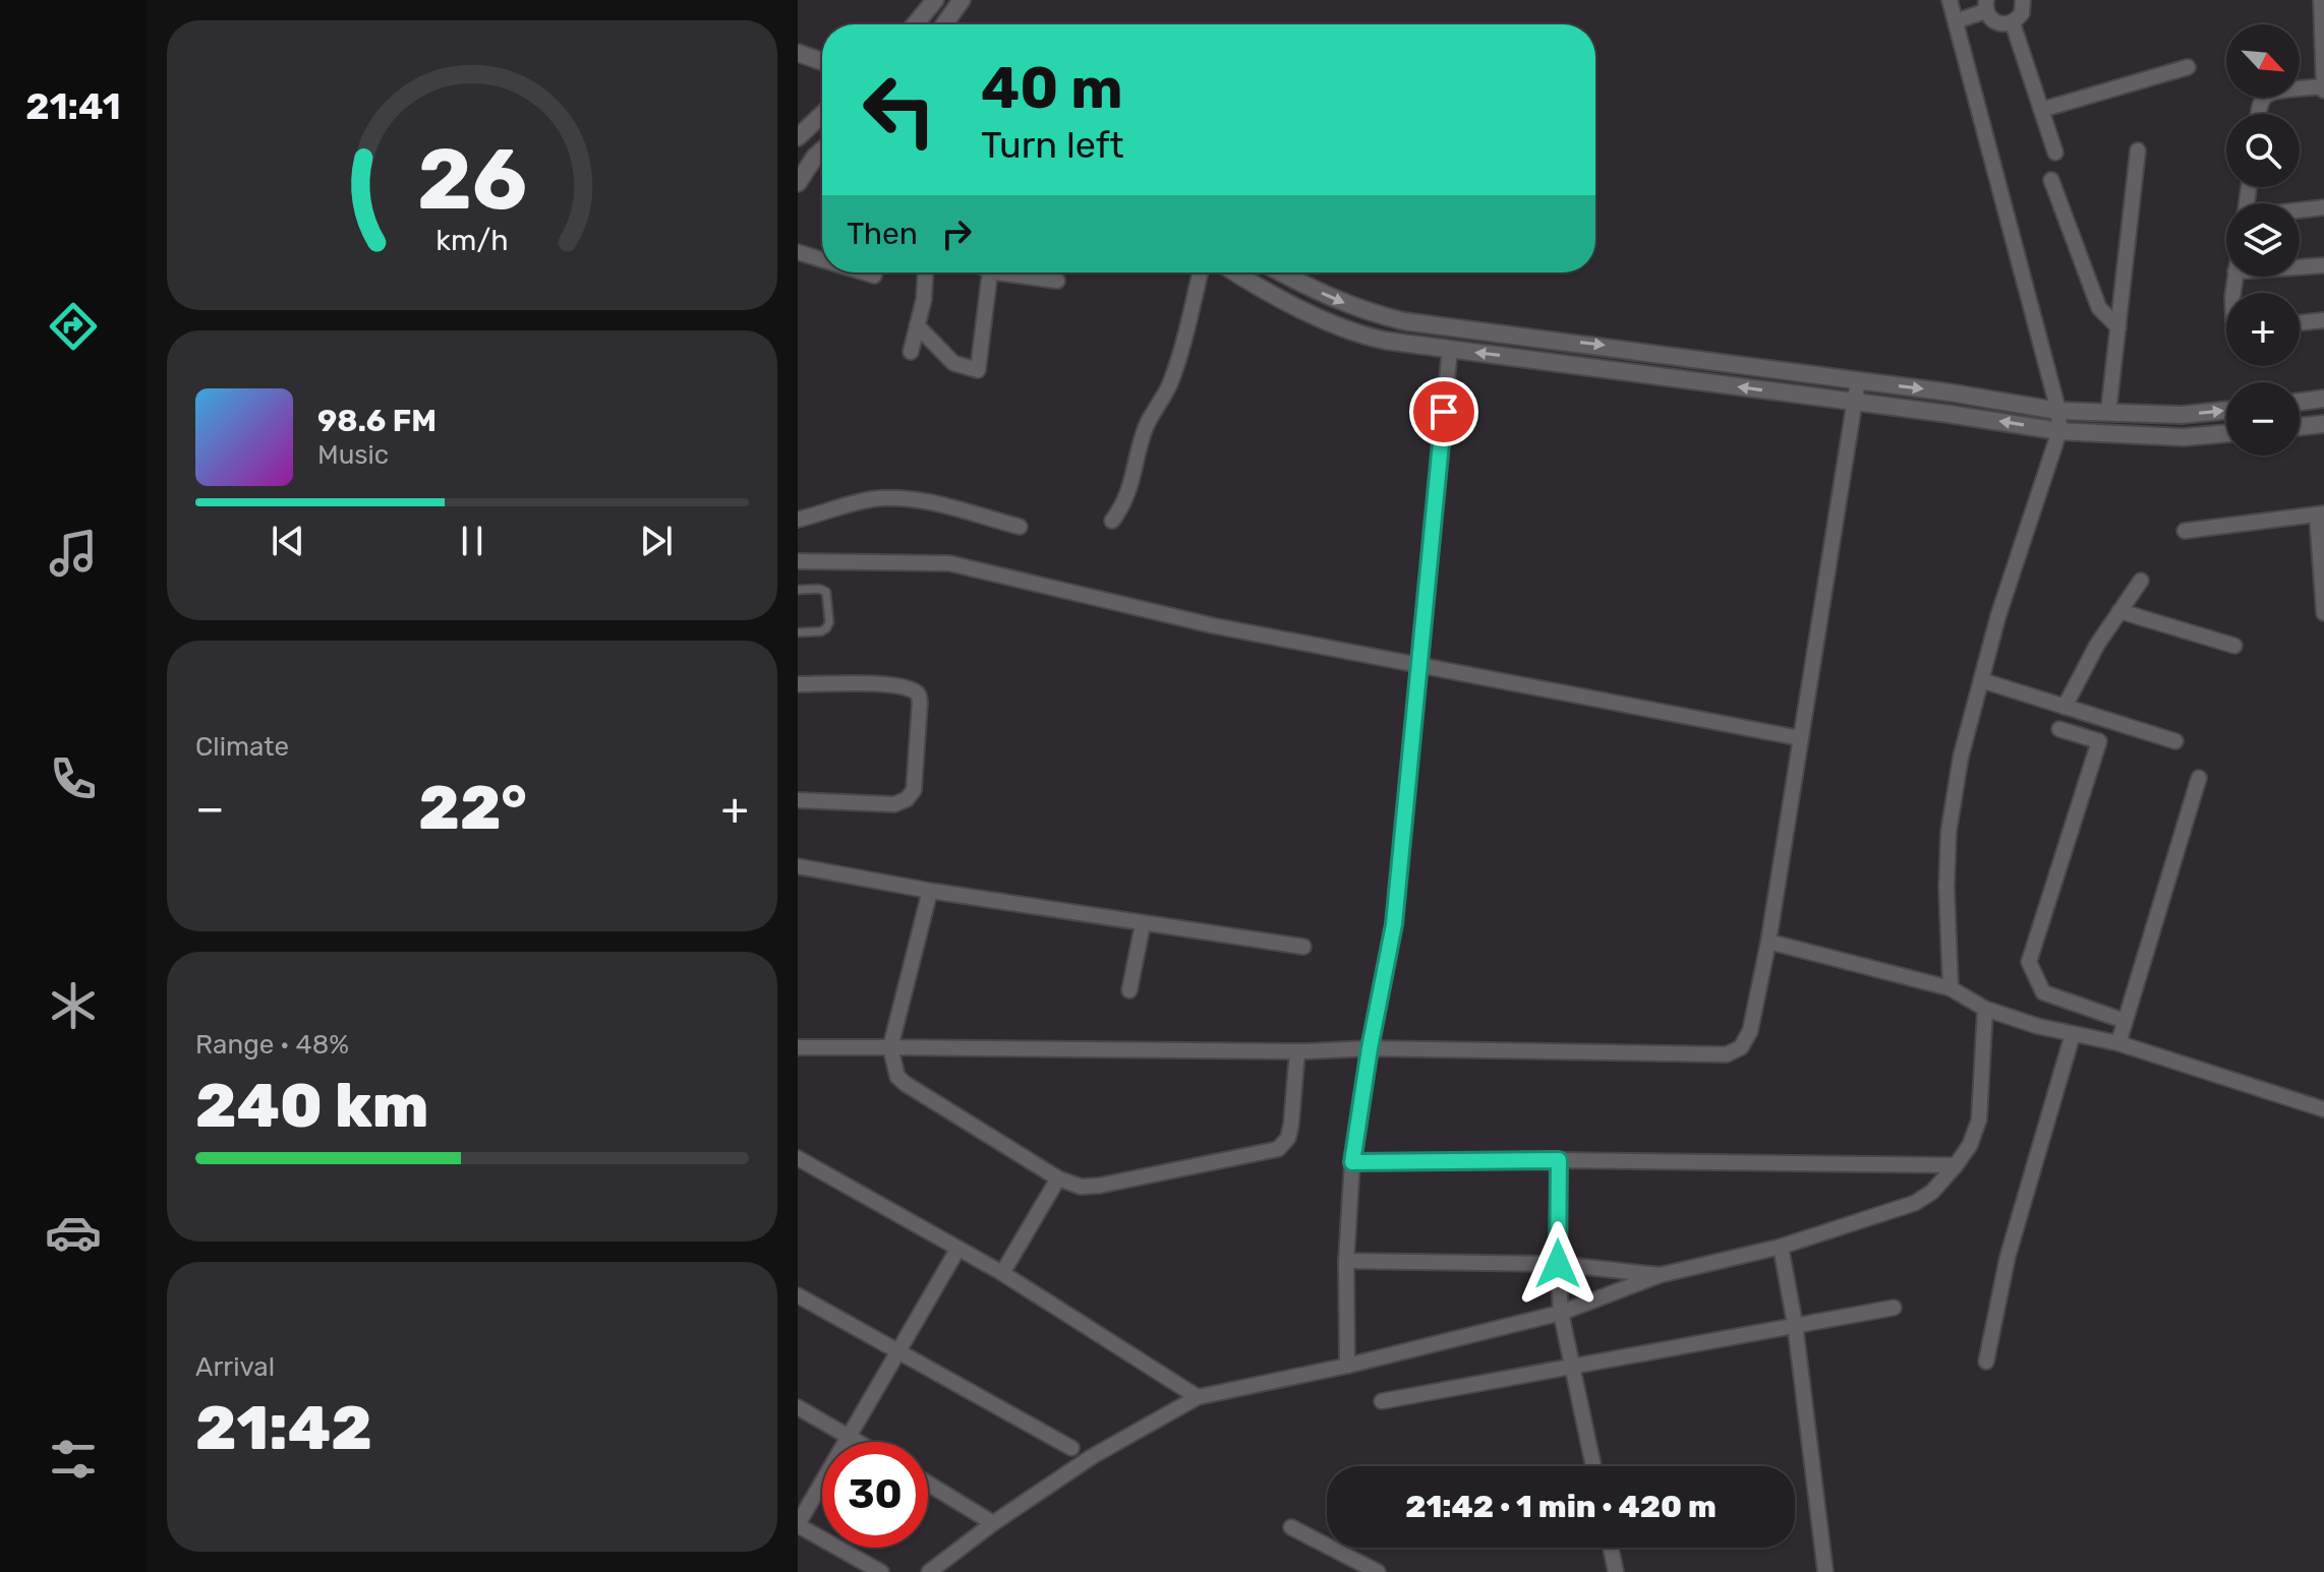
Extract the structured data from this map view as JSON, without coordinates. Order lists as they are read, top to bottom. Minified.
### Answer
{"north":"bottom right","page":{"tabs":"21:41","map_buttons":["+","−"],"turn":["40 m","Turn left"],"then":"Then","song":["98.6 FM","Music"],"tile":["Climate",["Range · 48%","240 km"],["Arrival","21:42"]],"heat":["−","22°","+"],"limit":"30","trip":"21:42 · 1 min · 420 m","gauge":["26","km/h"]}}
